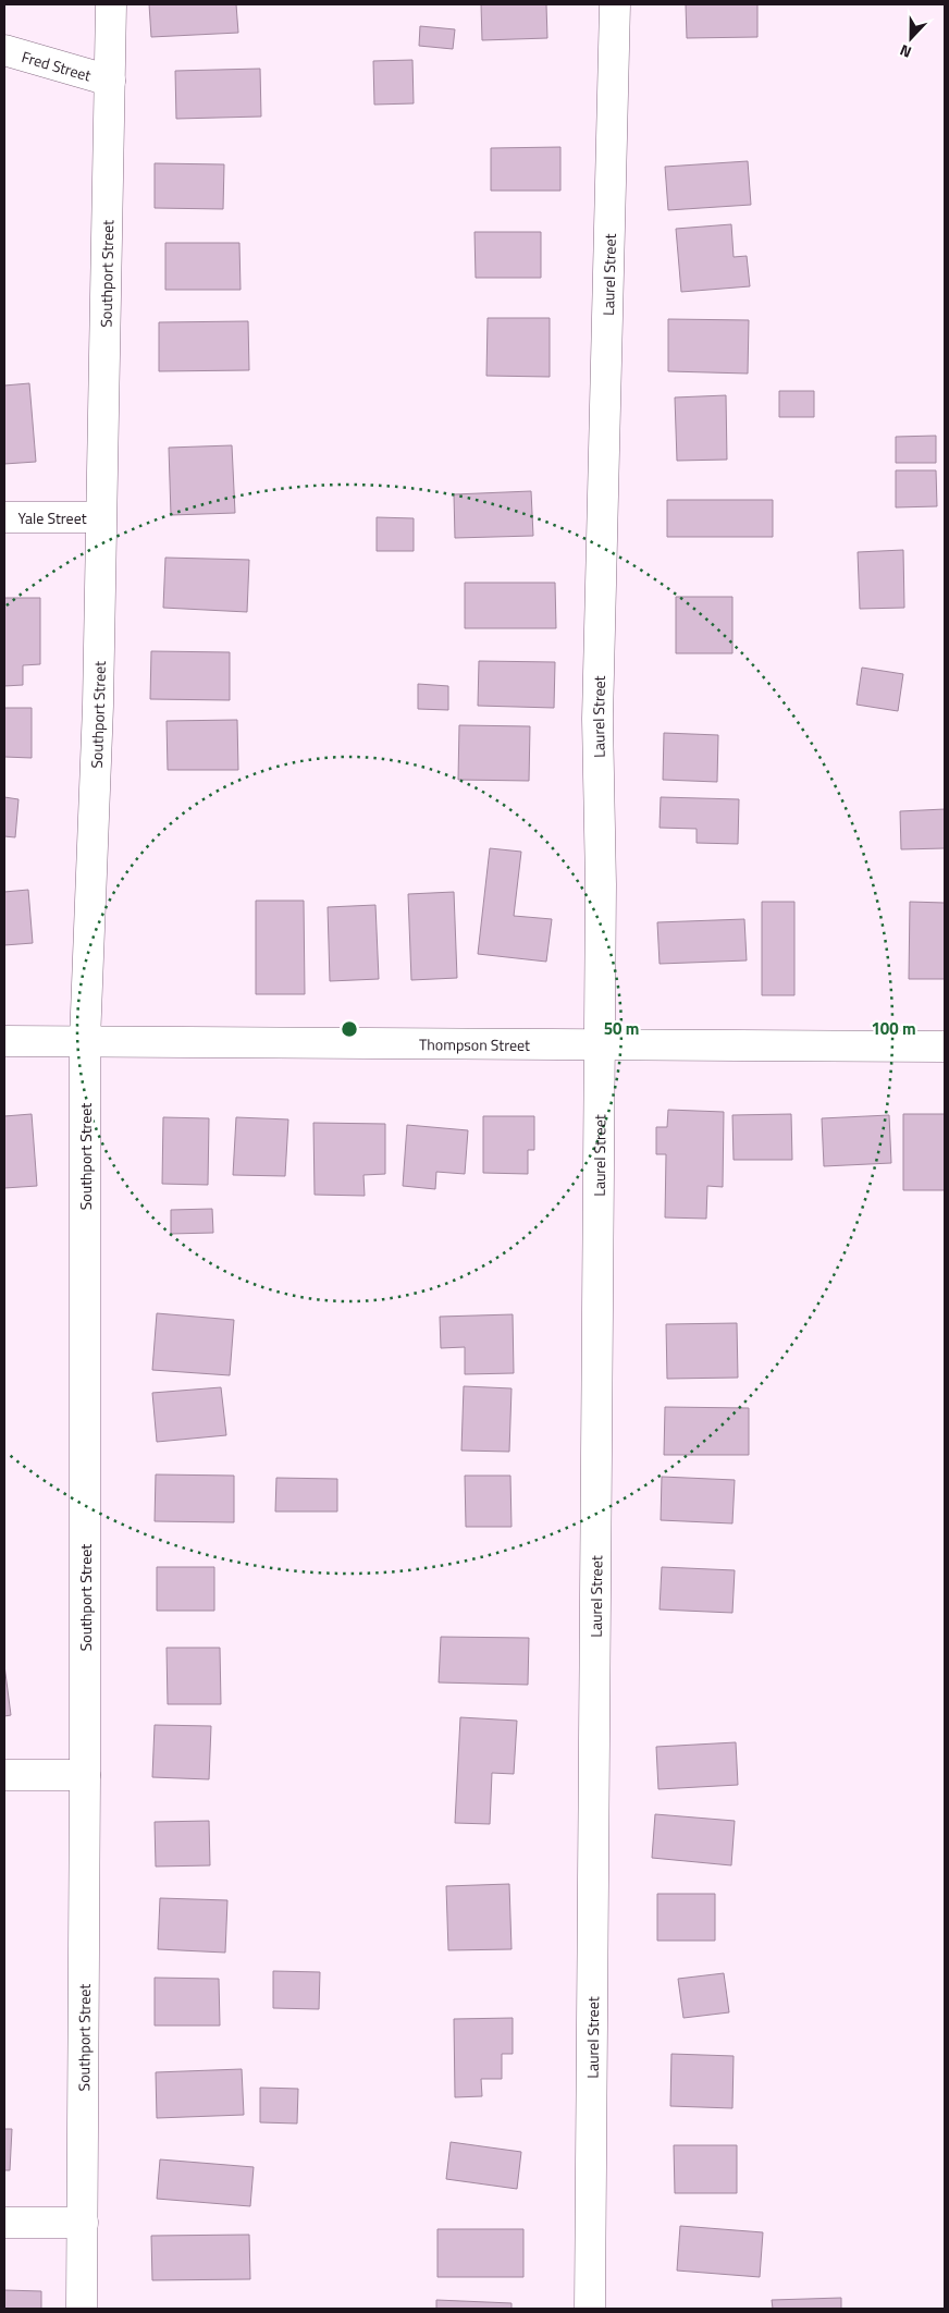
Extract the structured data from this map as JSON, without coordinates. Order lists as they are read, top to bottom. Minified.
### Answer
{"streets":{"street":["Fred Street","Southport Street","Laurel Street","Yale Street","Thompson Street"]},"crossings":[["Fred Street","Southport Street"],["Southport Street","Yale Street"],["Southport Street","Thompson Street"],["Laurel Street","Thompson Street"]],"north":"bottom","rings":["50 m","100 m"]}
